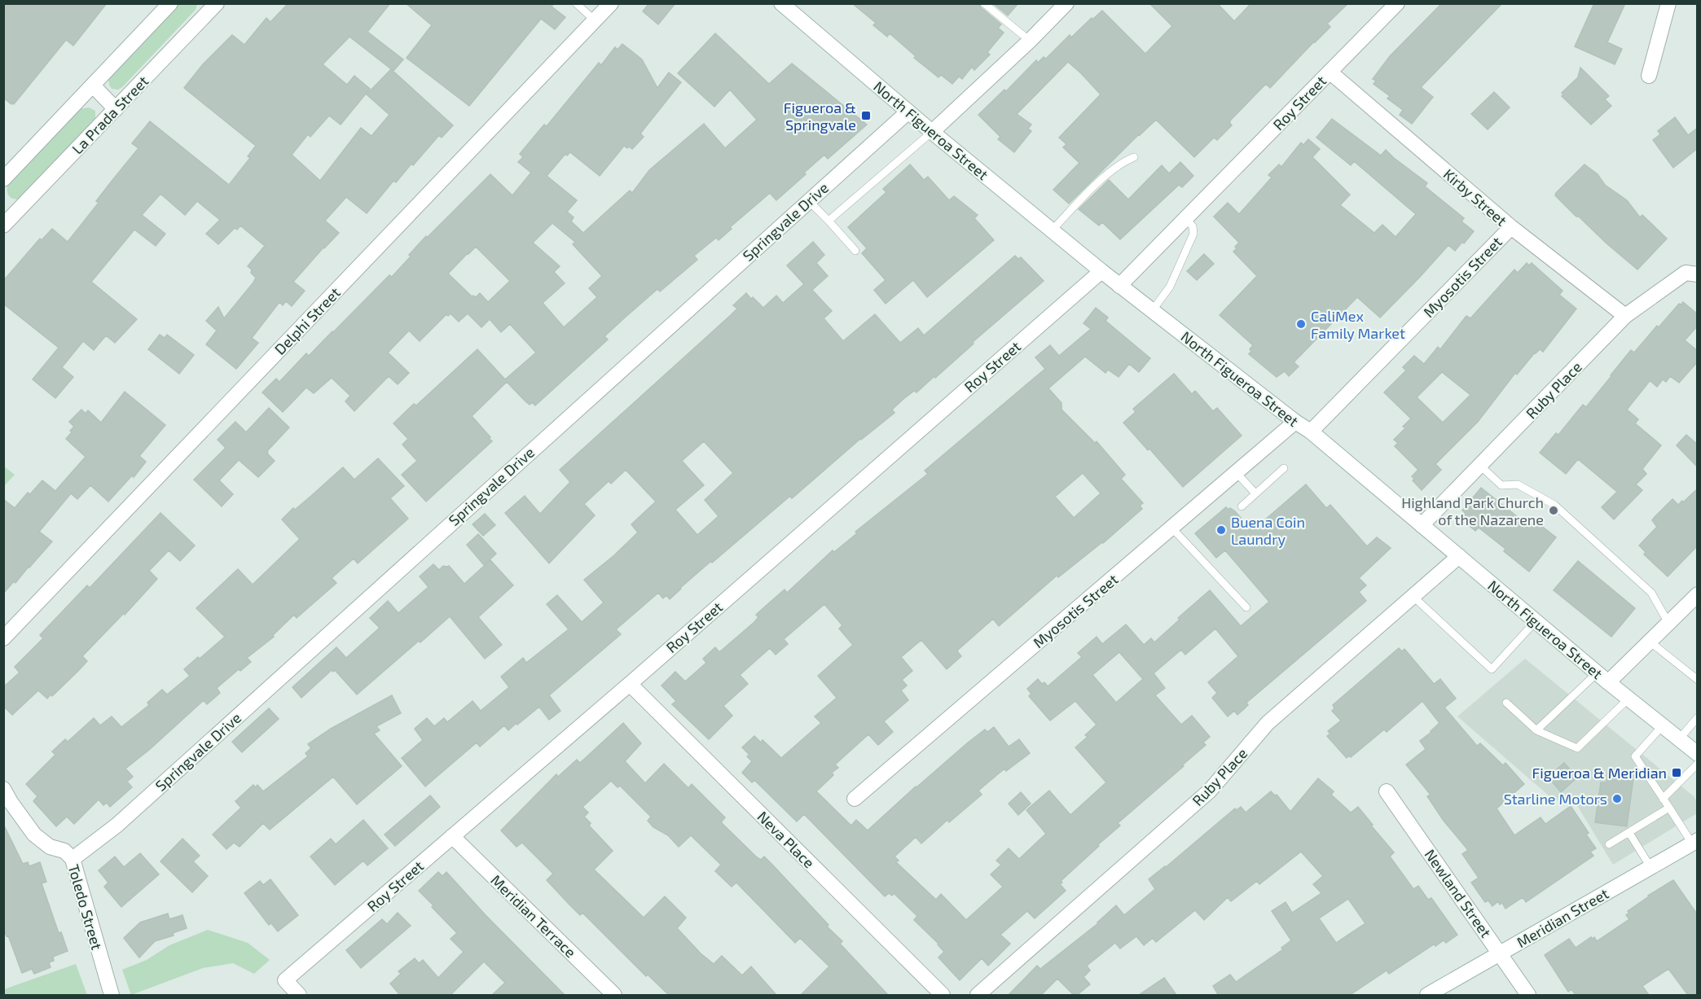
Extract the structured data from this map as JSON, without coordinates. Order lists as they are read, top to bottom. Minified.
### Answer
{"streets":{"street":["Roy Street","La Prada Street","North Figueroa Street","Kirby Street","Springvale Drive","Myosotis Street","Delphi Street","Ruby Place","Neva Place","Newland Street","Toledo Street","Meridian Terrace","Meridian Street"]},"crossings":[["Roy Street","North Figueroa Street"],["Roy Street","Kirby Street"],["Roy Street","Neva Place"],["Roy Street","Meridian Terrace"],["North Figueroa Street","Springvale Drive"],["North Figueroa Street","Myosotis Street"],["North Figueroa Street","Ruby Place"],["Kirby Street","Myosotis Street"],["Kirby Street","Ruby Place"],["Springvale Drive","Toledo Street"],["Newland Street","Meridian Street"]],"places":{"transit":["Figueroa & Springvale","Figueroa & Meridian"],"other":["CaliMex Family Market","Highland Park Church of the Nazarene","Buena Coin Laundry","Starline Motors"]}}
